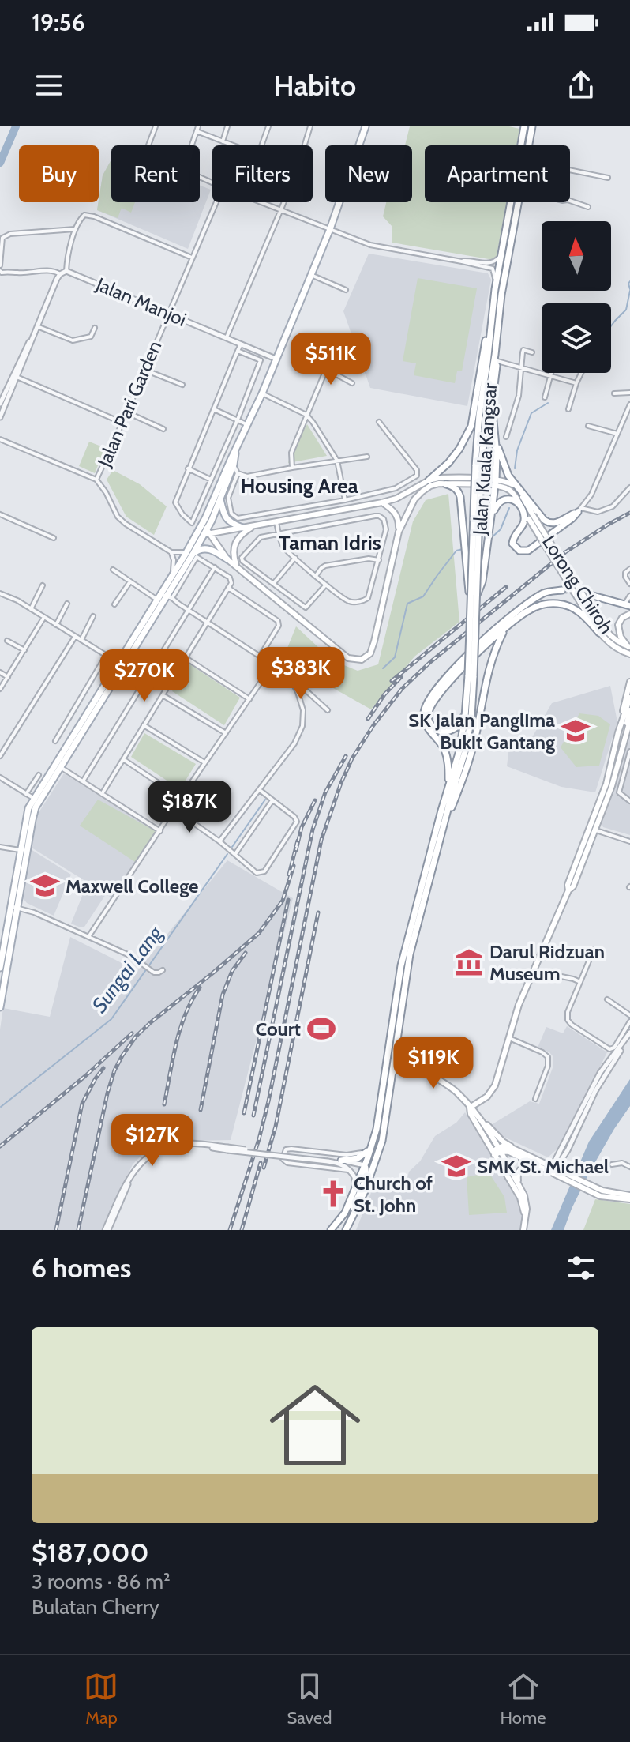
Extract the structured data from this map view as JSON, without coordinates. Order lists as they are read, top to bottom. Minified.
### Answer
{"streets":{"main road":["Jalan Kuala Kangsar","Lorong Chiroh"],"street":["Jalan Manjoi","Jalan Pari Garden"]},"crossings":[["Jalan Manjoi","Jalan Pari Garden"]],"districts":["Housing Area","Taman Idris"],"water":["Sungai Lang"],"places":{"school or university":["SK Jalan Panglima Bukit Gantang","Maxwell College","SMK St. Michael"],"museum":["Darul Ridzuan Museum"],"sports":["Court"],"church":["Church of St. John"]},"north":"top","page":{"status":"19:56","header":"Habito","chip":["Buy","Rent","Filters","New","Apartment"],"price":["$511K","$383K","$270K","$187K","$119K","$127K"],"heading":"6 homes","list":[{"name":"$187,000","note":"3 rooms · 86 m² · Bulatan Cherry"}],"tabs":["Map","Saved","Home"]}}
